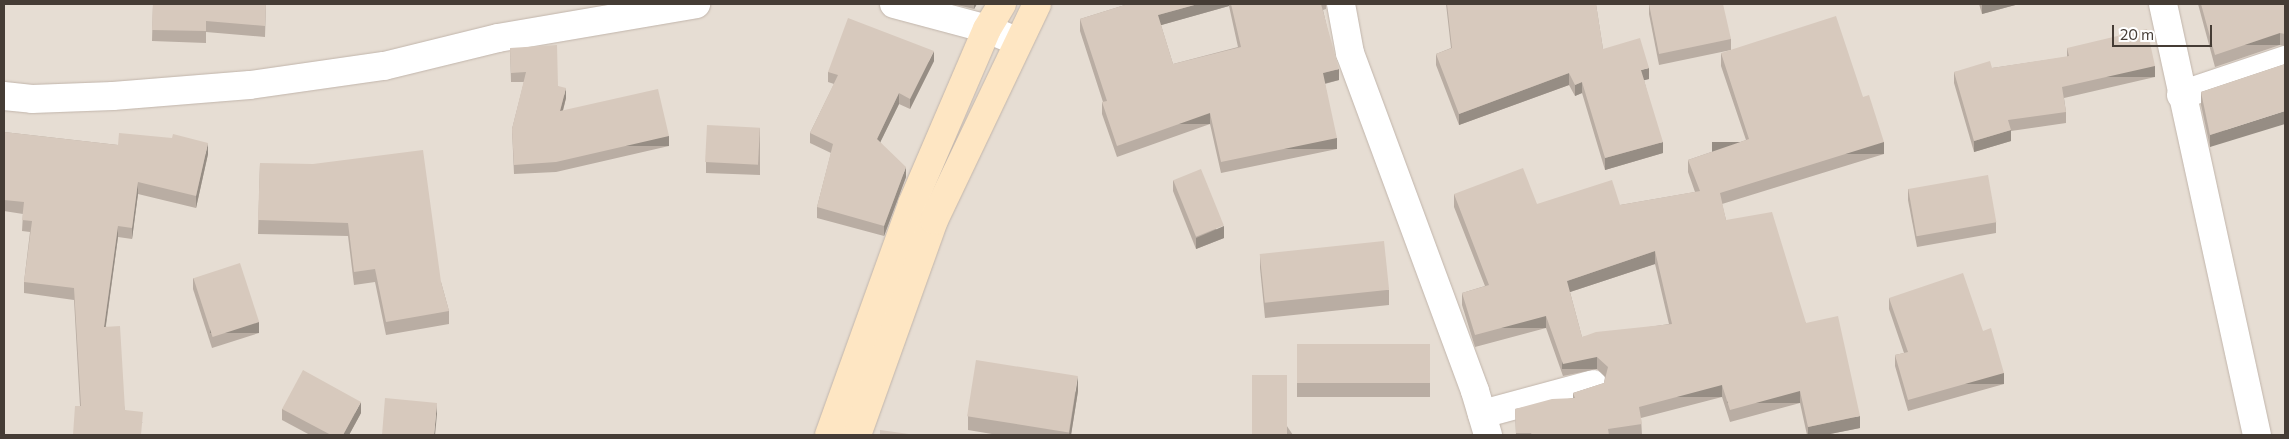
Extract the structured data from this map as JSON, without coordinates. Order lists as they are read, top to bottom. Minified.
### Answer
{"scale_bar":"20 m"}
